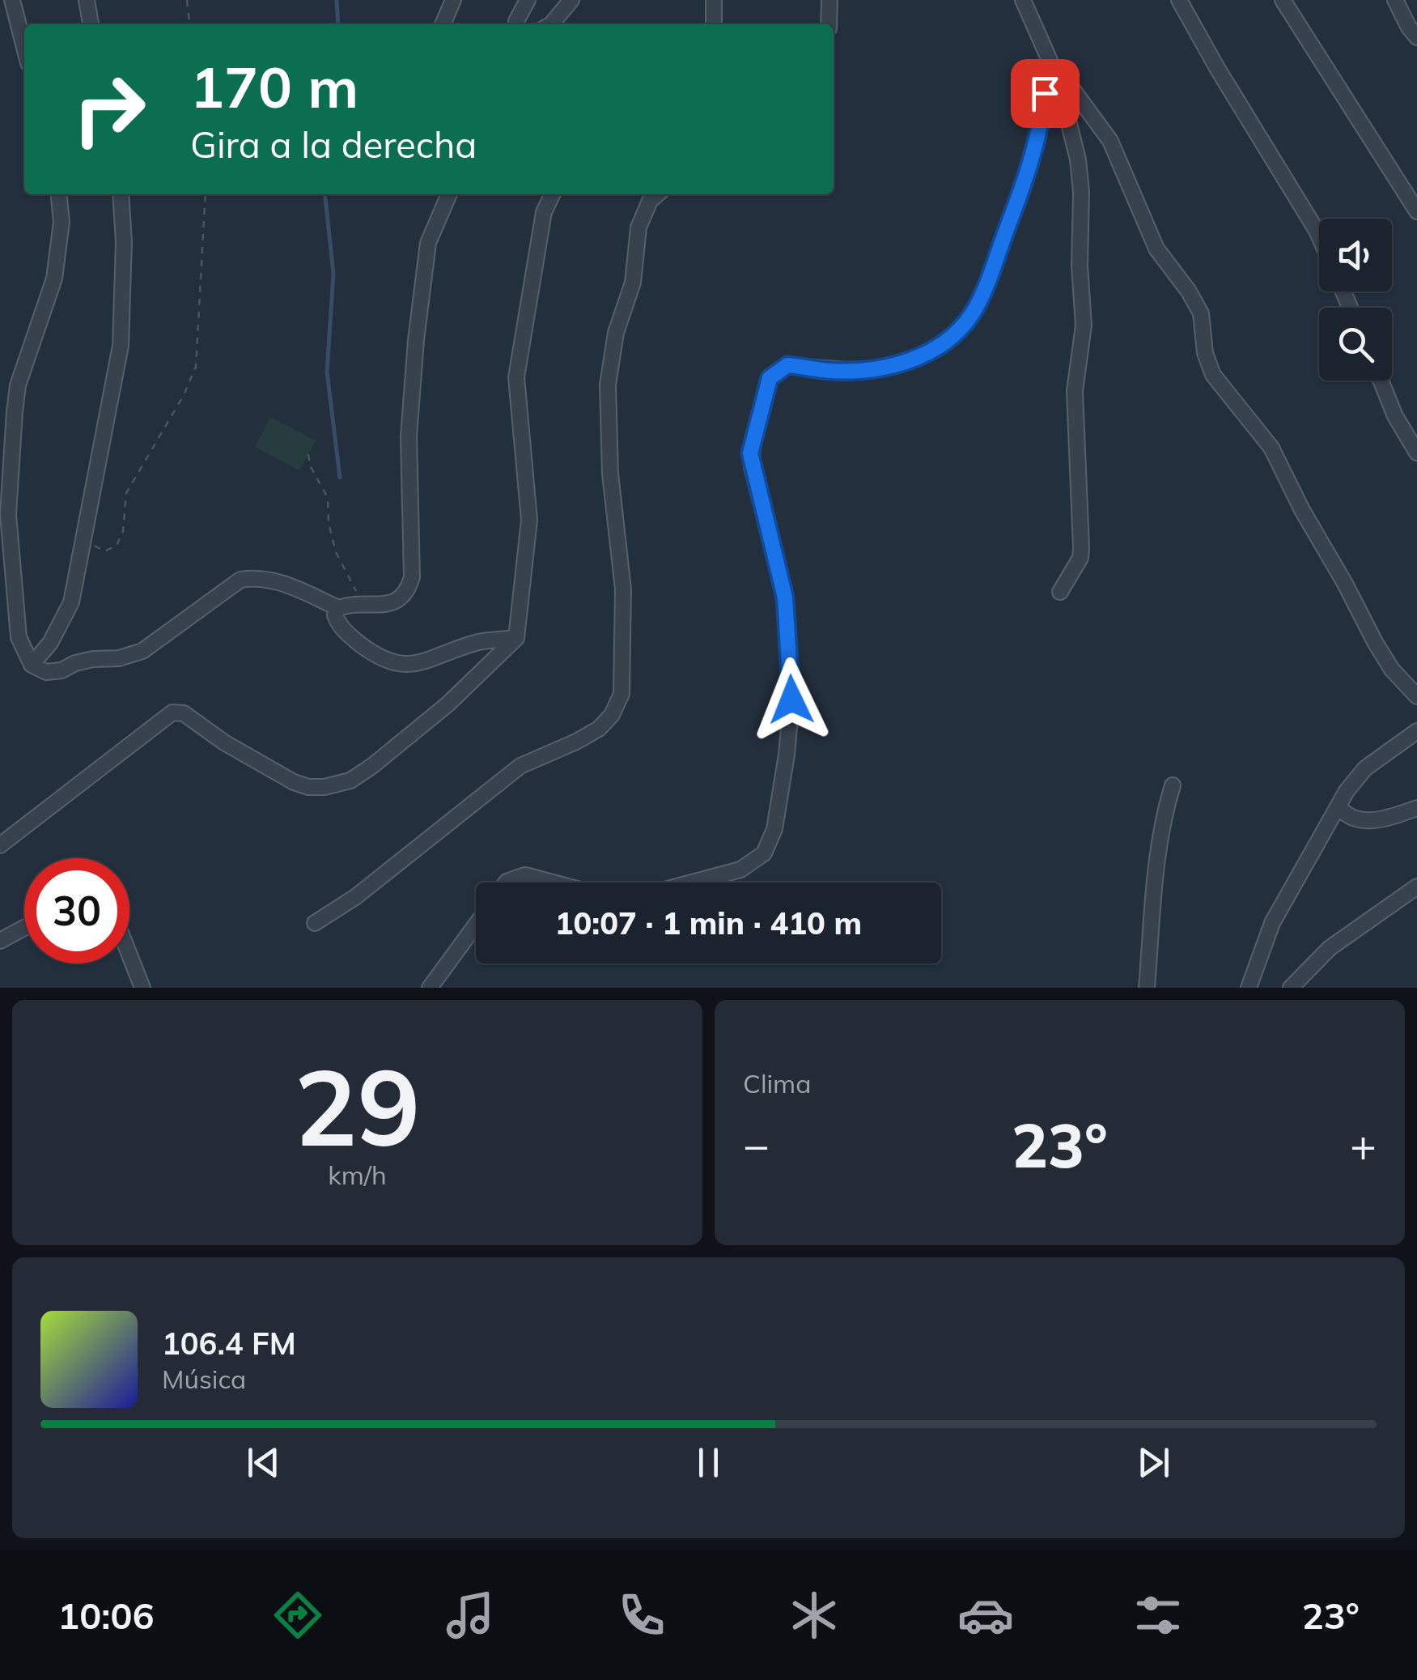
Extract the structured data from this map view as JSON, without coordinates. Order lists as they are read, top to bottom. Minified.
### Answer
{"page":{"turn":["170 m","Gira a la derecha"],"limit":"30","trip":"10:07 · 1 min · 410 m","tile":[["29","km/h"],"Clima"],"heat":["−","23°","+"],"song":["106.4 FM","Música"],"tabs":["10:06","23°"]}}
